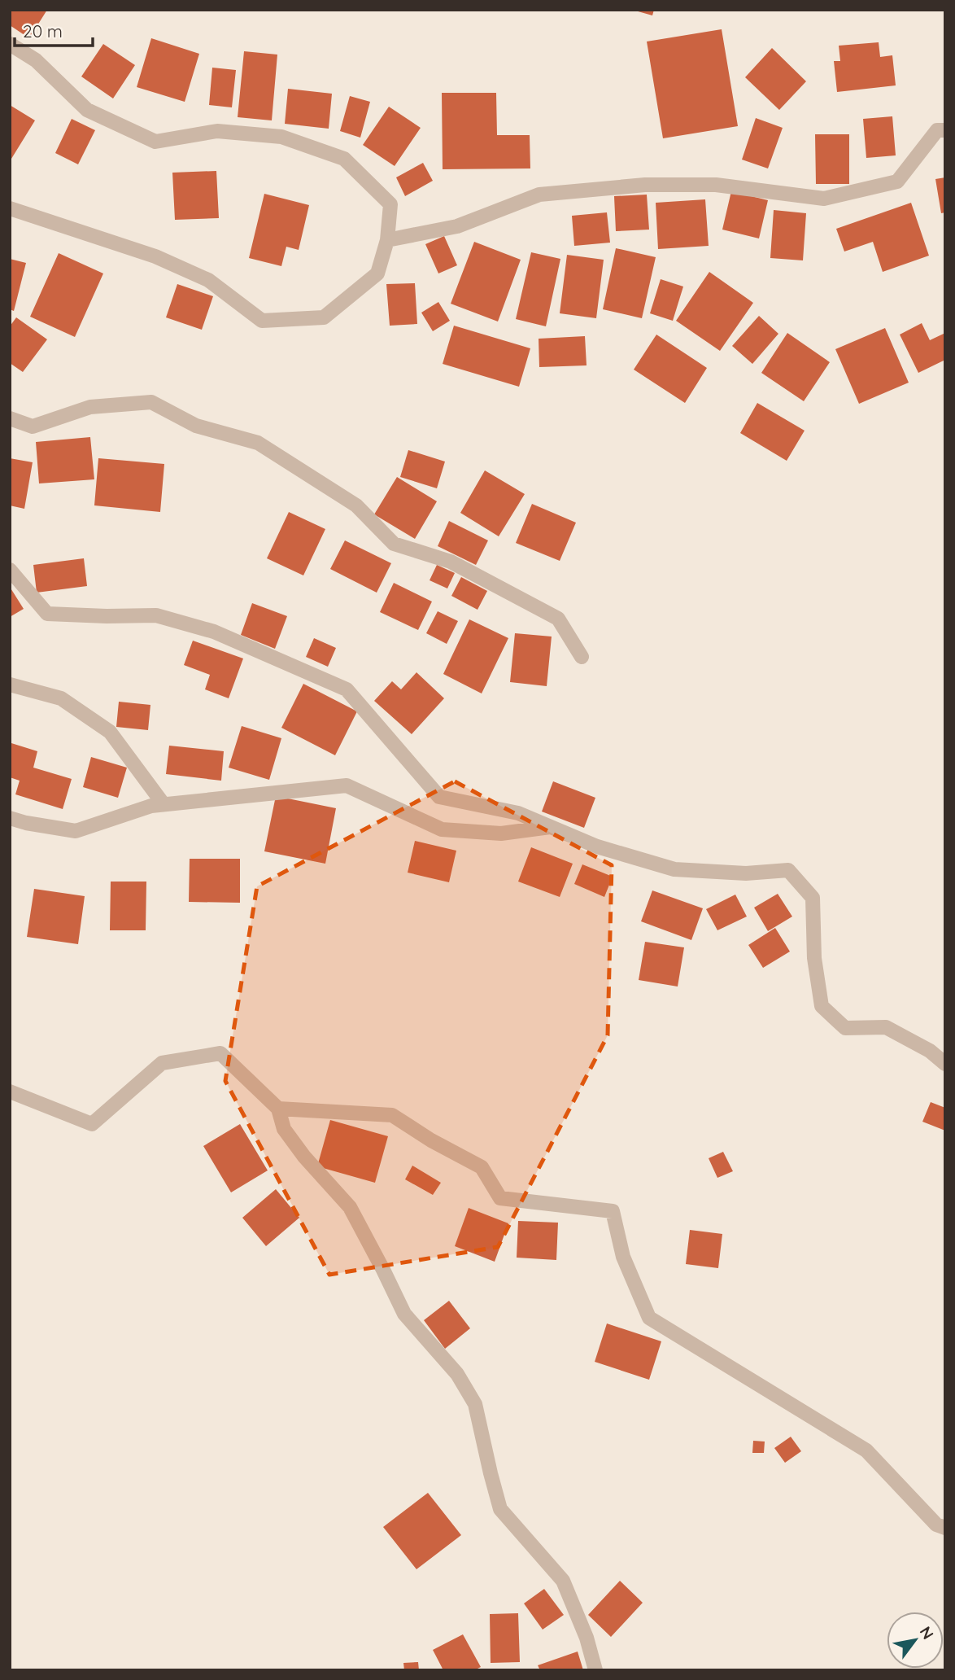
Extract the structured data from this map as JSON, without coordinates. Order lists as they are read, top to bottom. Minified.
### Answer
{"scale_bar":"20 m","north":"top right"}
